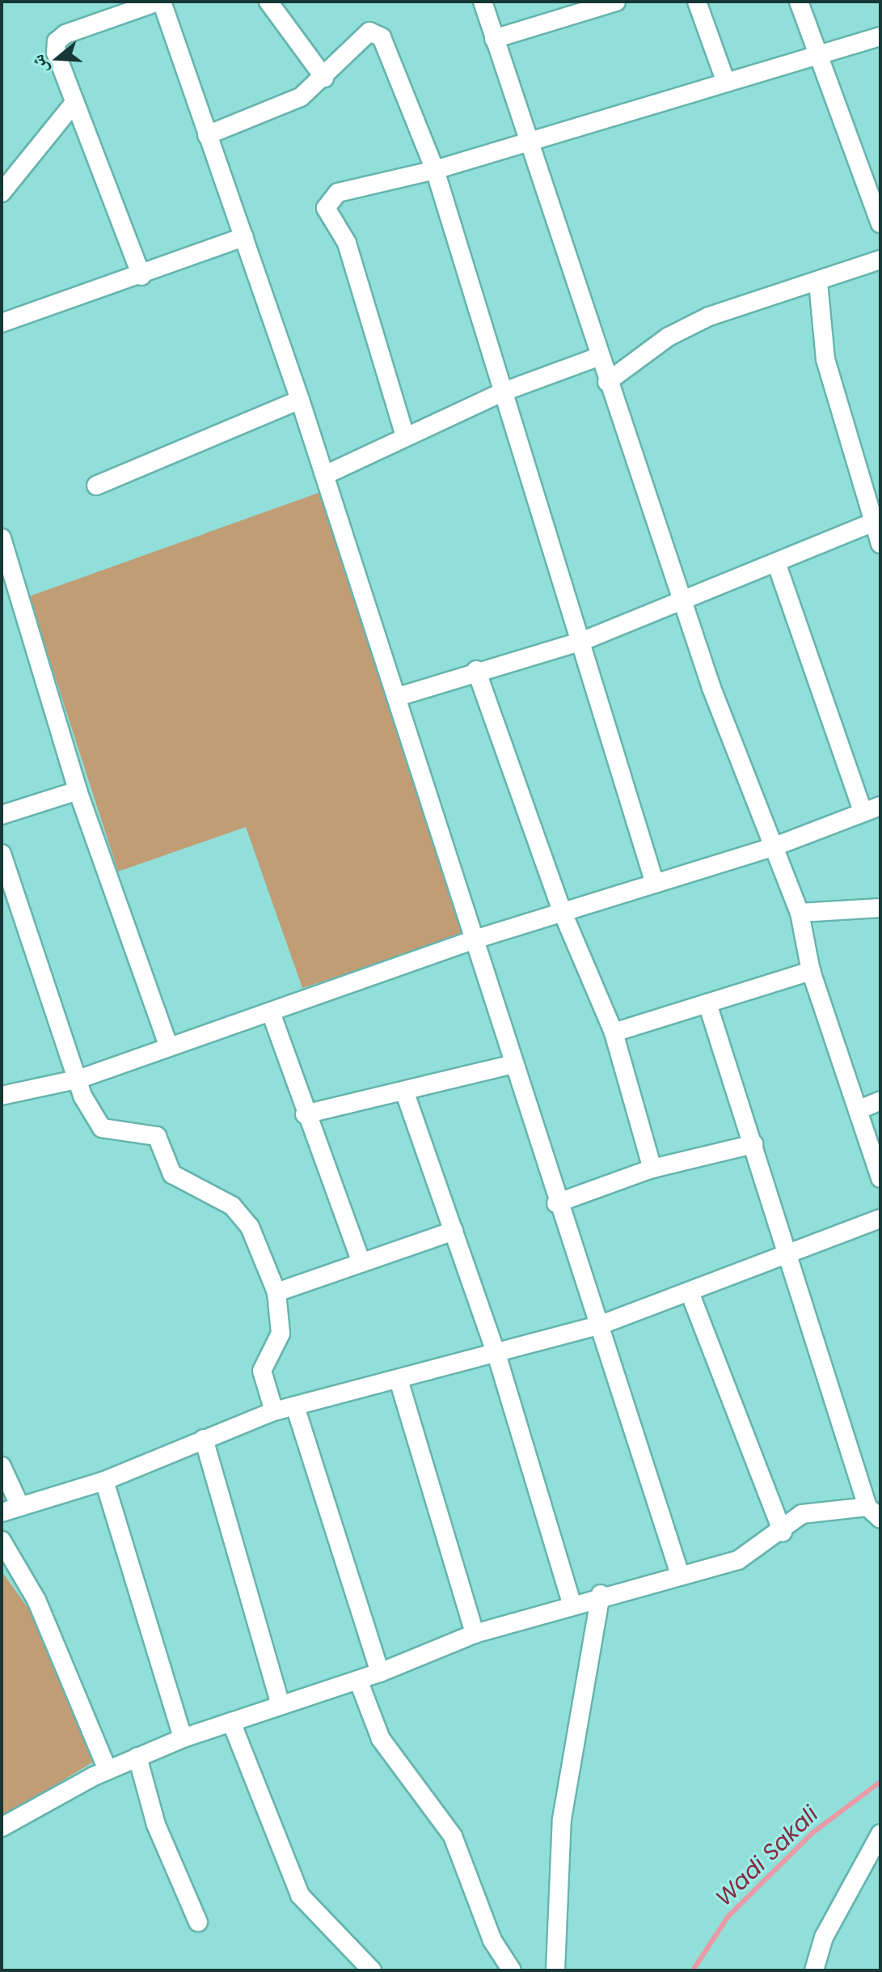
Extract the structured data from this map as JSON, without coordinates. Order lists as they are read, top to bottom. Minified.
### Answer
{"water":["Wadi Sakali"],"north":"left"}
